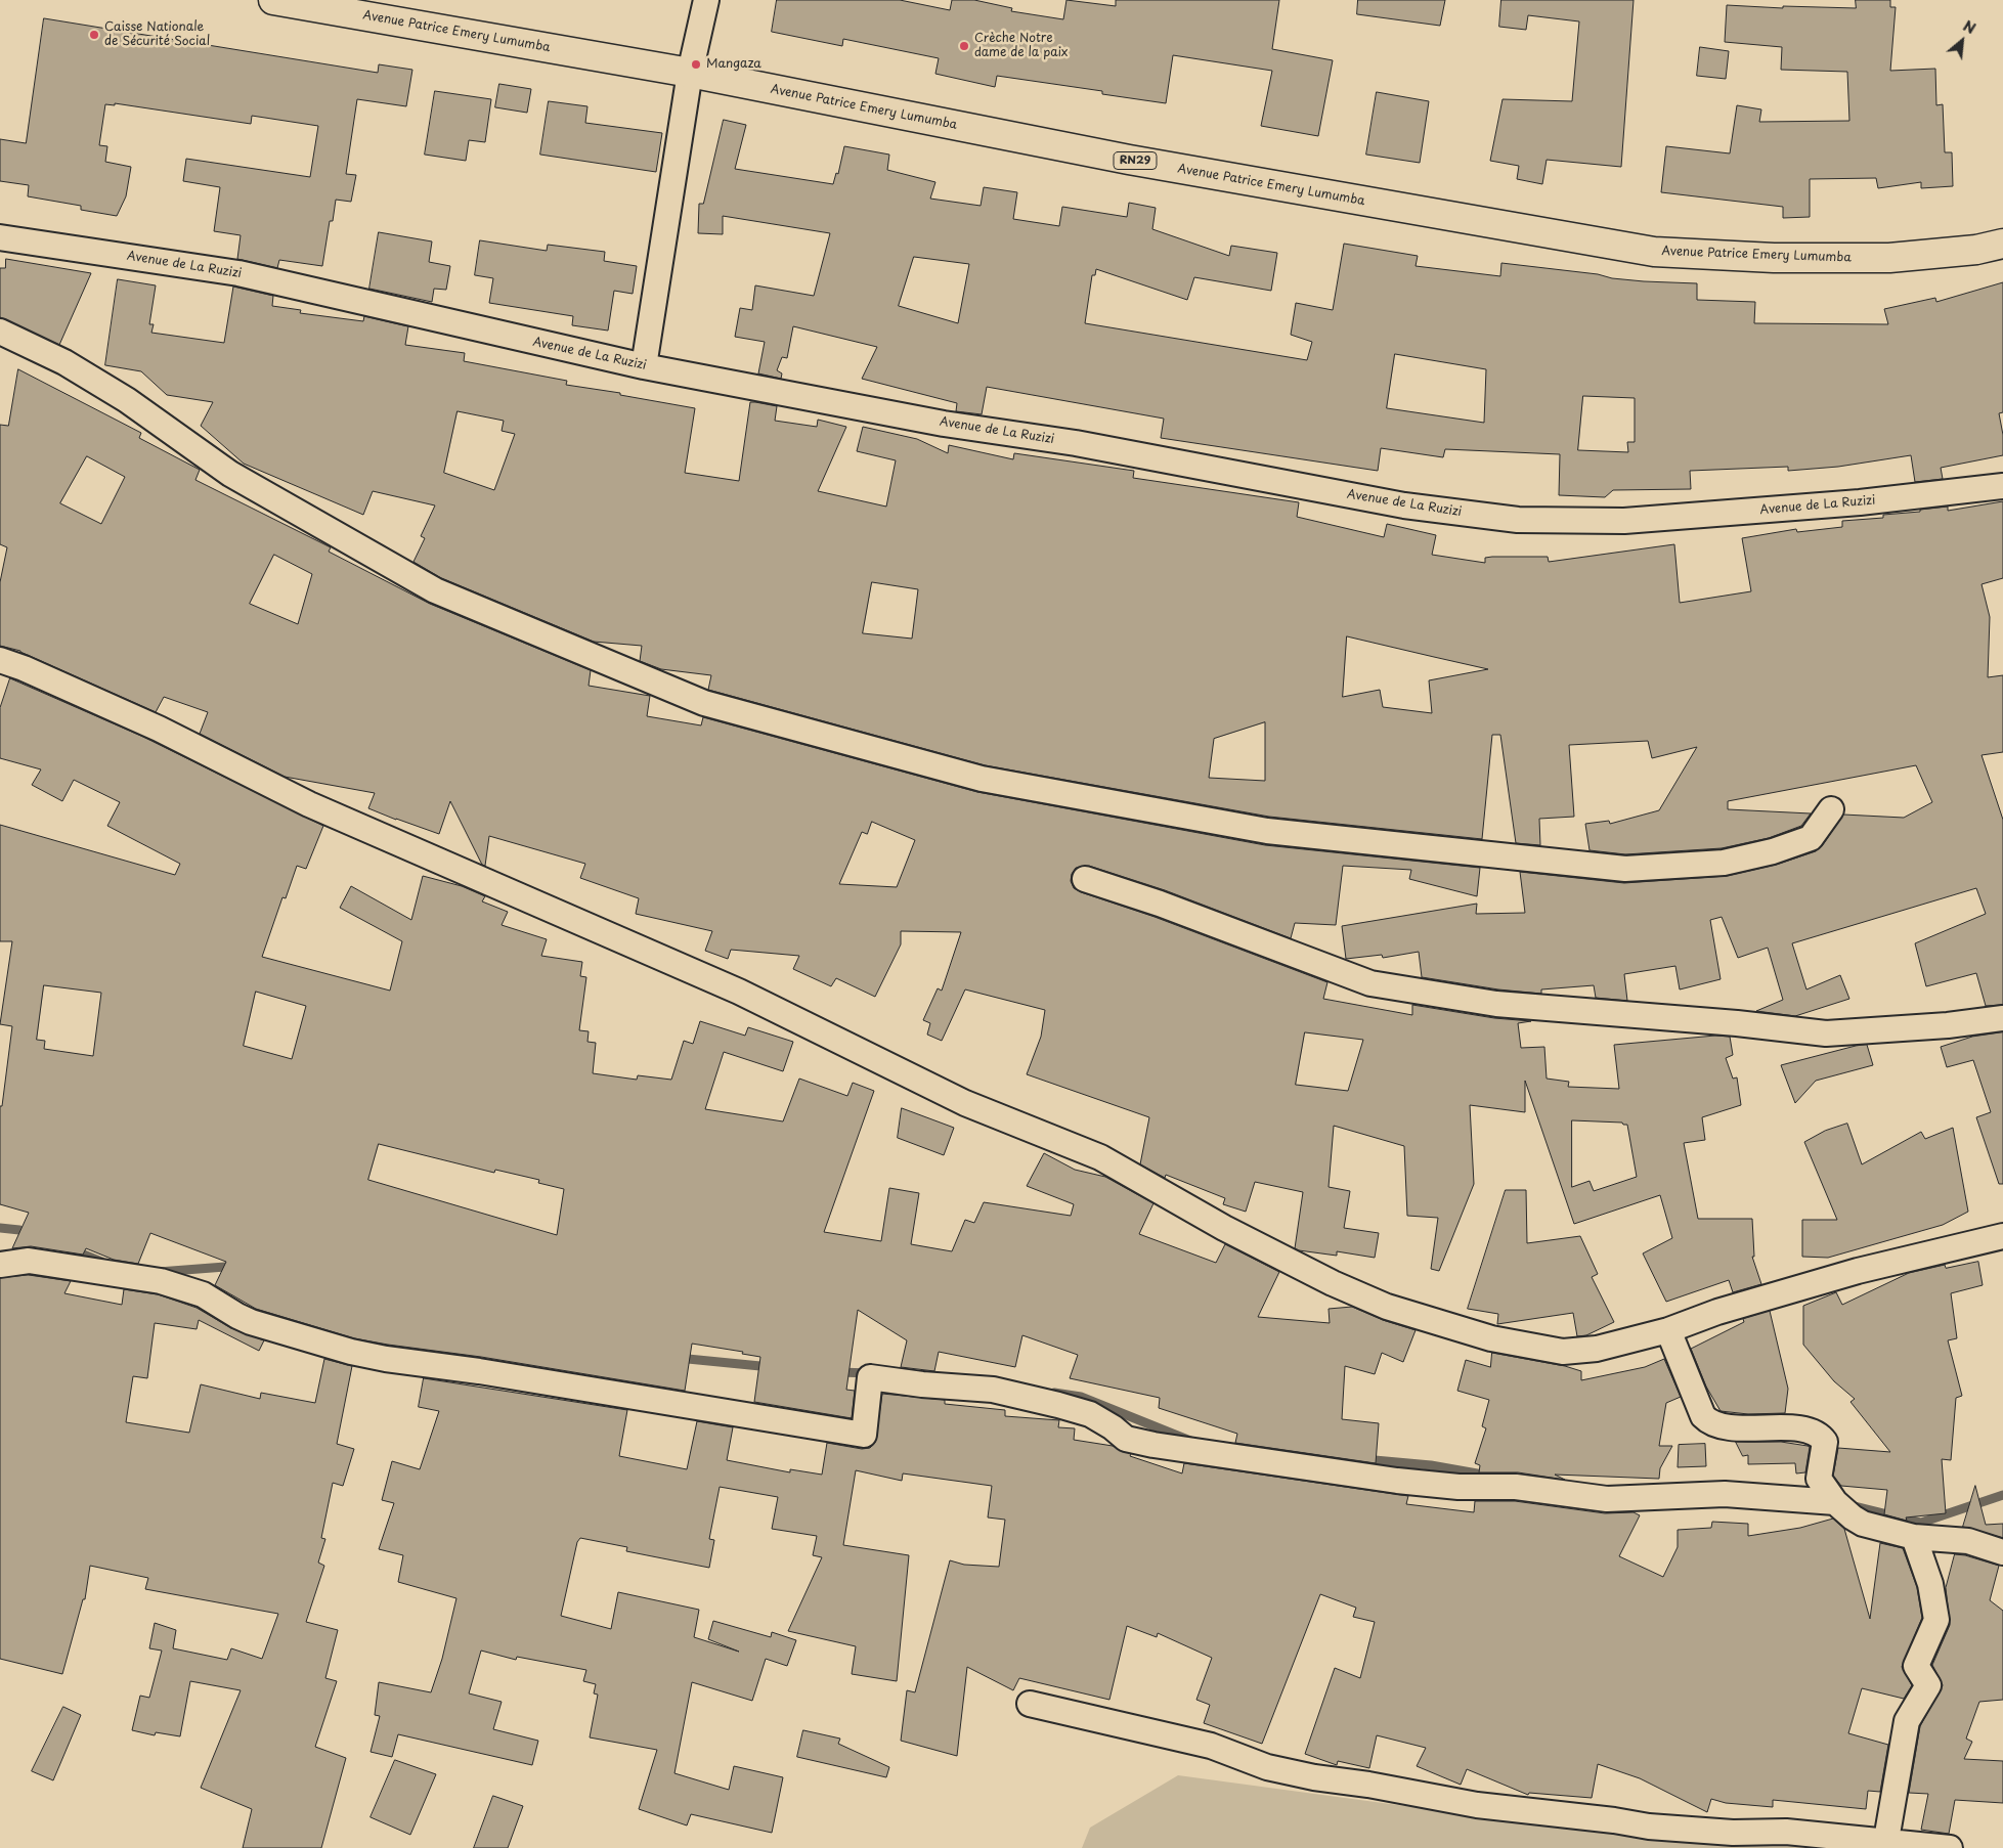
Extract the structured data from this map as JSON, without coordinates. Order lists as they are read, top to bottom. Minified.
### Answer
{"streets":{"main road":["Avenue Patrice Emery Lumumba","RN29"],"street":["Avenue de La Ruzizi"]},"places":["Caisse Nationale de Sécurité Social","Crèche Notre dame de la paix","Mangaza"],"north":"top right"}
